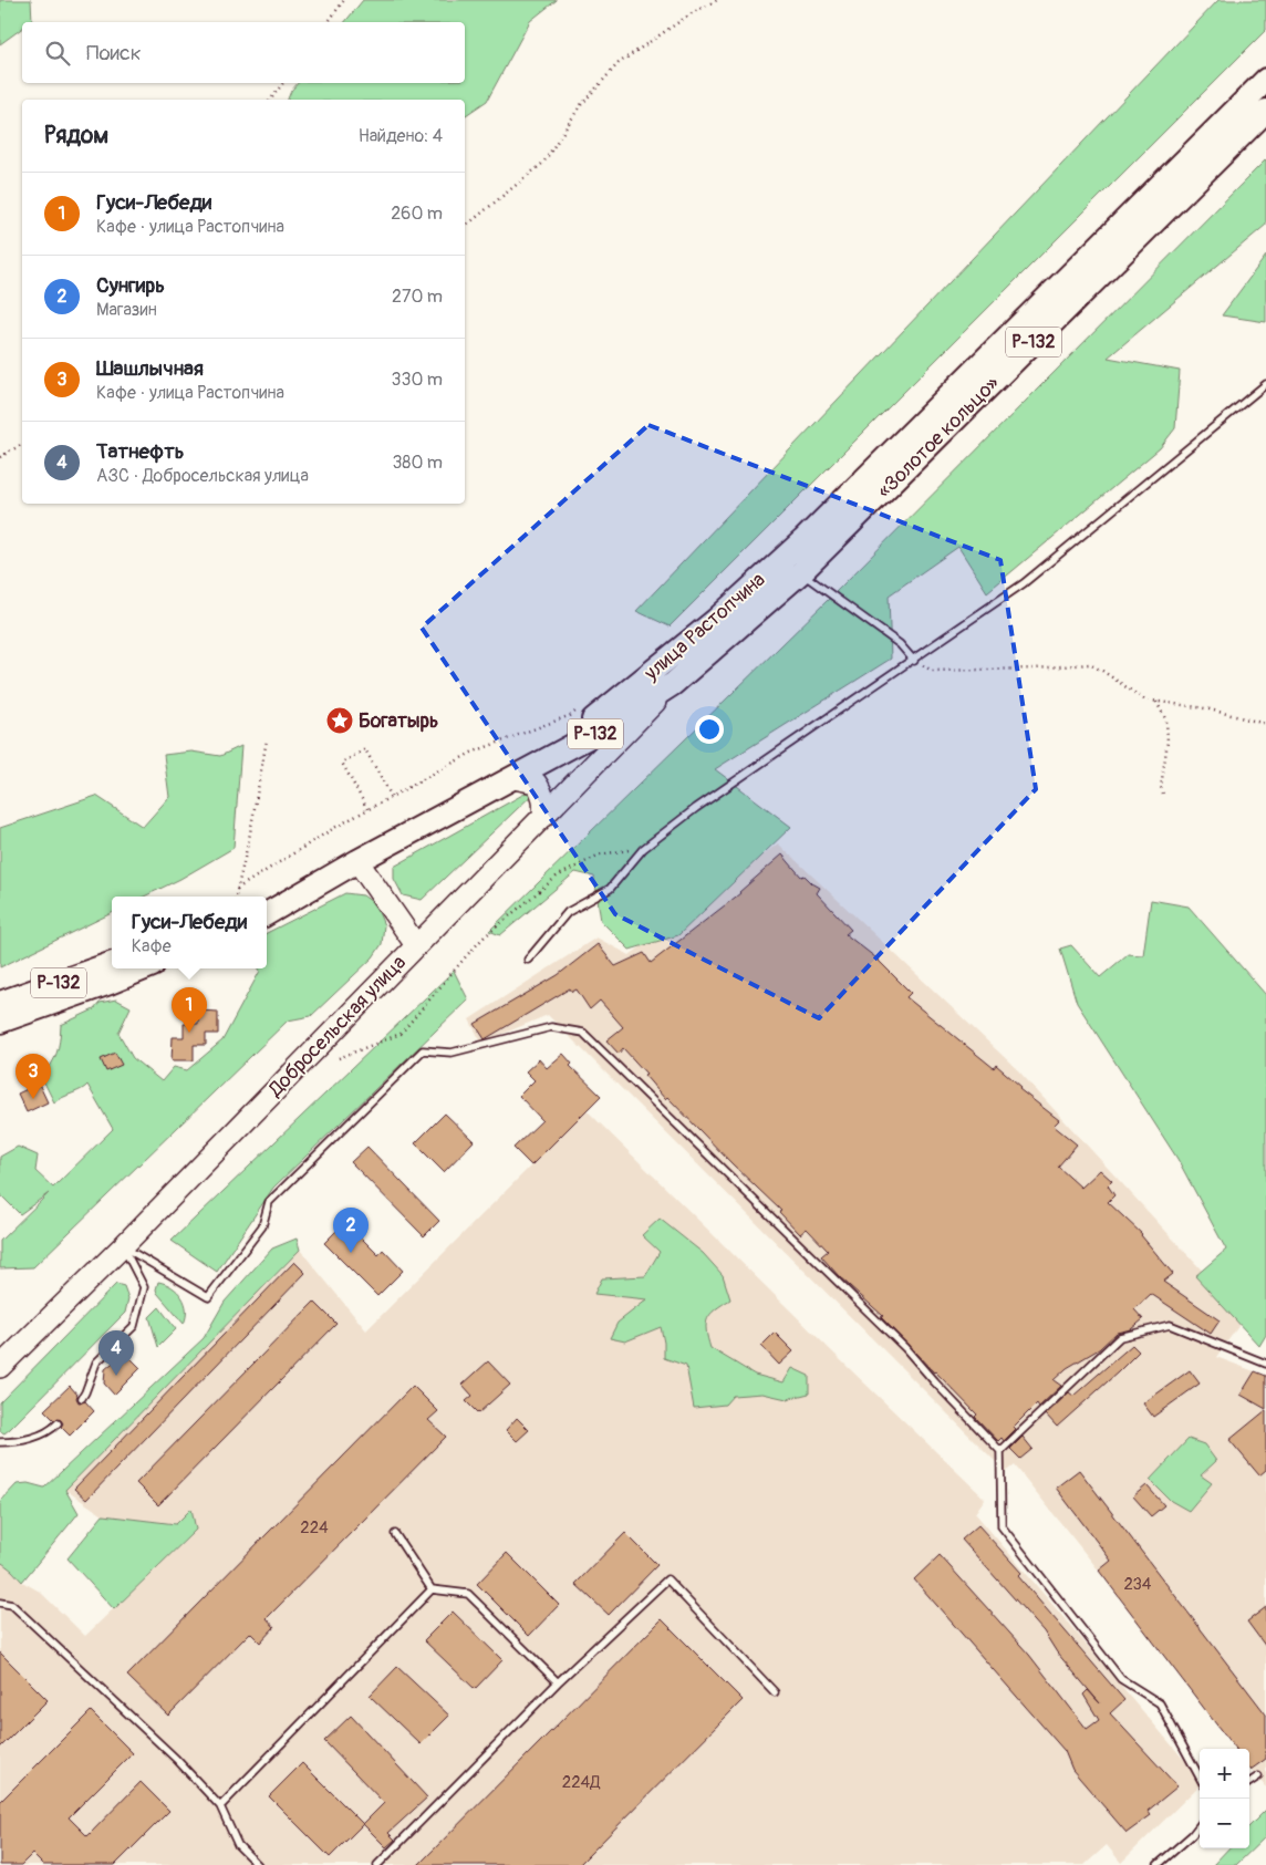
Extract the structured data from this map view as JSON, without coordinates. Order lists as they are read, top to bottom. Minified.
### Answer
{"streets":{"highway":["Р-132","«Золотое кольцо»","улица Растопчина"],"main road":["Добросельская улица"]},"crossings":[["«Золотое кольцо»","улица Растопчина"],["«Золотое кольцо»","Добросельская улица"],["улица Растопчина","Добросельская улица"]],"places":{"place":["Богатырь"]},"house_numbers":["224","234","224Д"],"page":{"search":"Поиск","heading":["Рядом","Найдено: 4"],"list":[{"mark":"1","name":"Гуси-Лебеди","note":"Кафе · улица Растопчина","value":"260 m"},{"mark":"2","name":"Сунгирь","note":"Магазин","value":"270 m"},{"mark":"3","name":"Шашлычная","note":"Кафе · улица Растопчина","value":"330 m"},{"mark":"4","name":"Татнефть","note":"АЗС · Добросельская улица","value":"380 m"}],"popup":["Гуси-Лебеди","Кафе"],"pins":["1","3","2","4"],"map_buttons":["+","−"]}}
